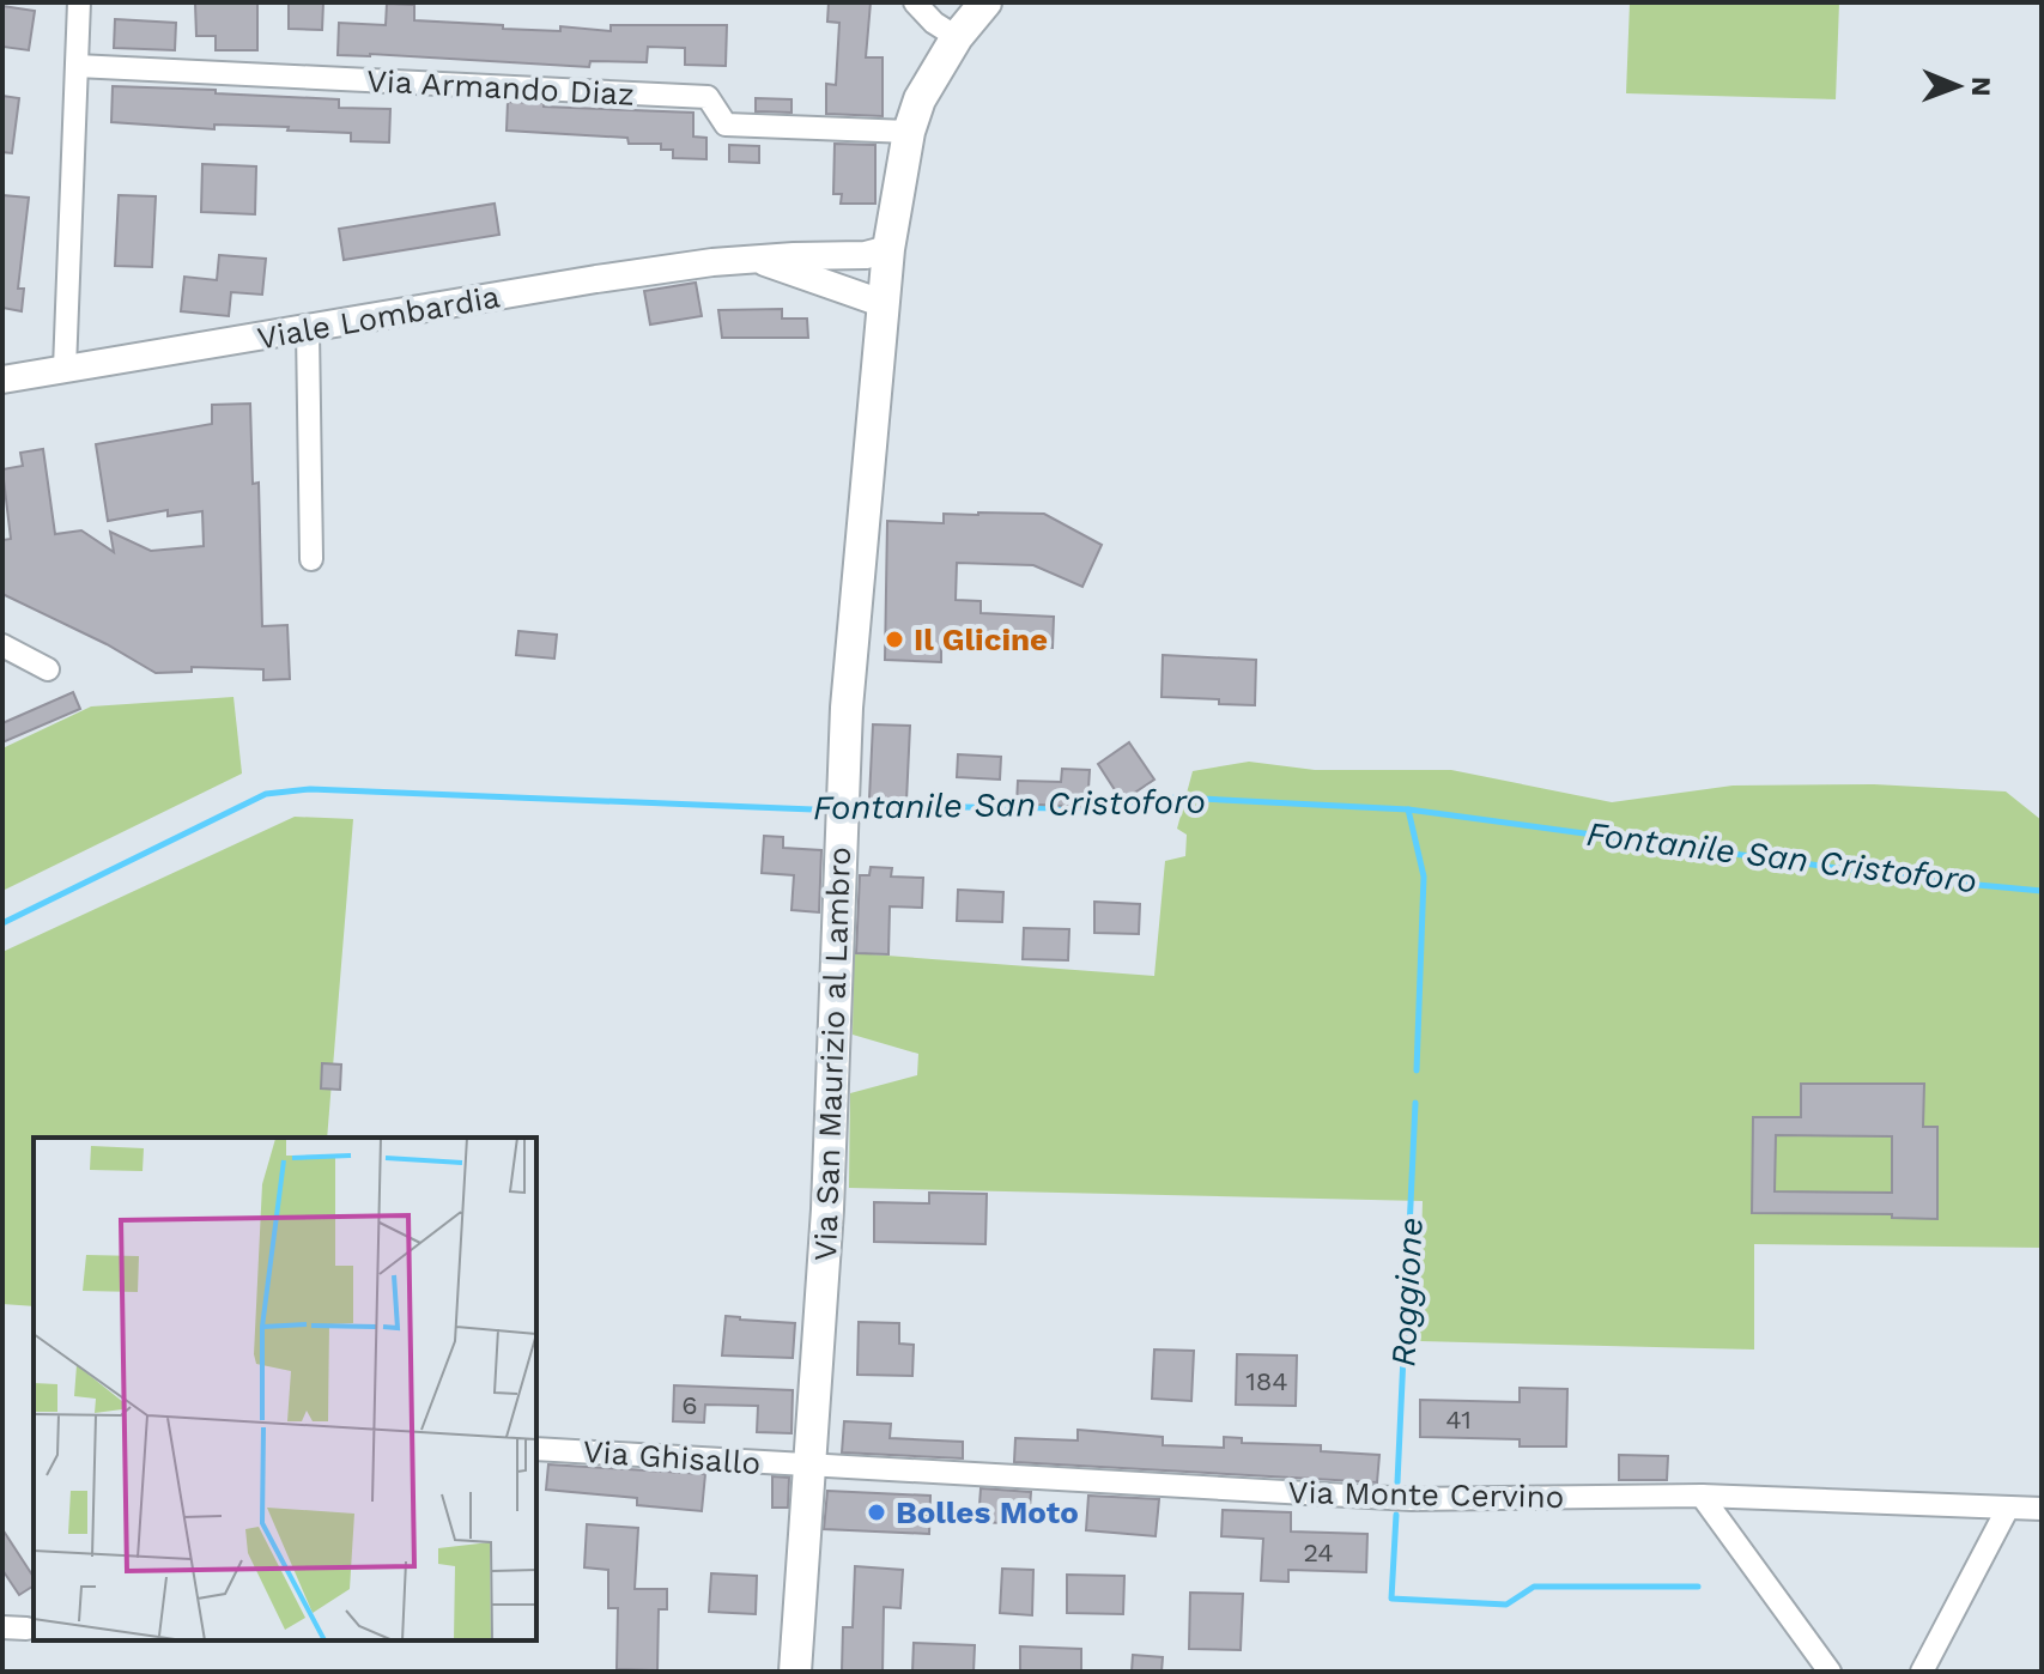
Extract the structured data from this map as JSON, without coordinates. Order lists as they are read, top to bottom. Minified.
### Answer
{"streets":{"main road":["Via San Maurizio al Lambro"],"street":["Via Armando Diaz","Viale Lombardia","Via Ghisallo","Via Monte Cervino"]},"crossings":[["Via Armando Diaz","Via San Maurizio al Lambro"],["Viale Lombardia","Via San Maurizio al Lambro"],["Via San Maurizio al Lambro","Via Ghisallo"],["Via San Maurizio al Lambro","Via Monte Cervino"],["Via Ghisallo","Via Monte Cervino"]],"water":["Fontanile San Cristoforo","Roggione"],"places":["Il Glicine","Bolles Moto"],"house_numbers":["184","6","41","24"],"north":"right"}
